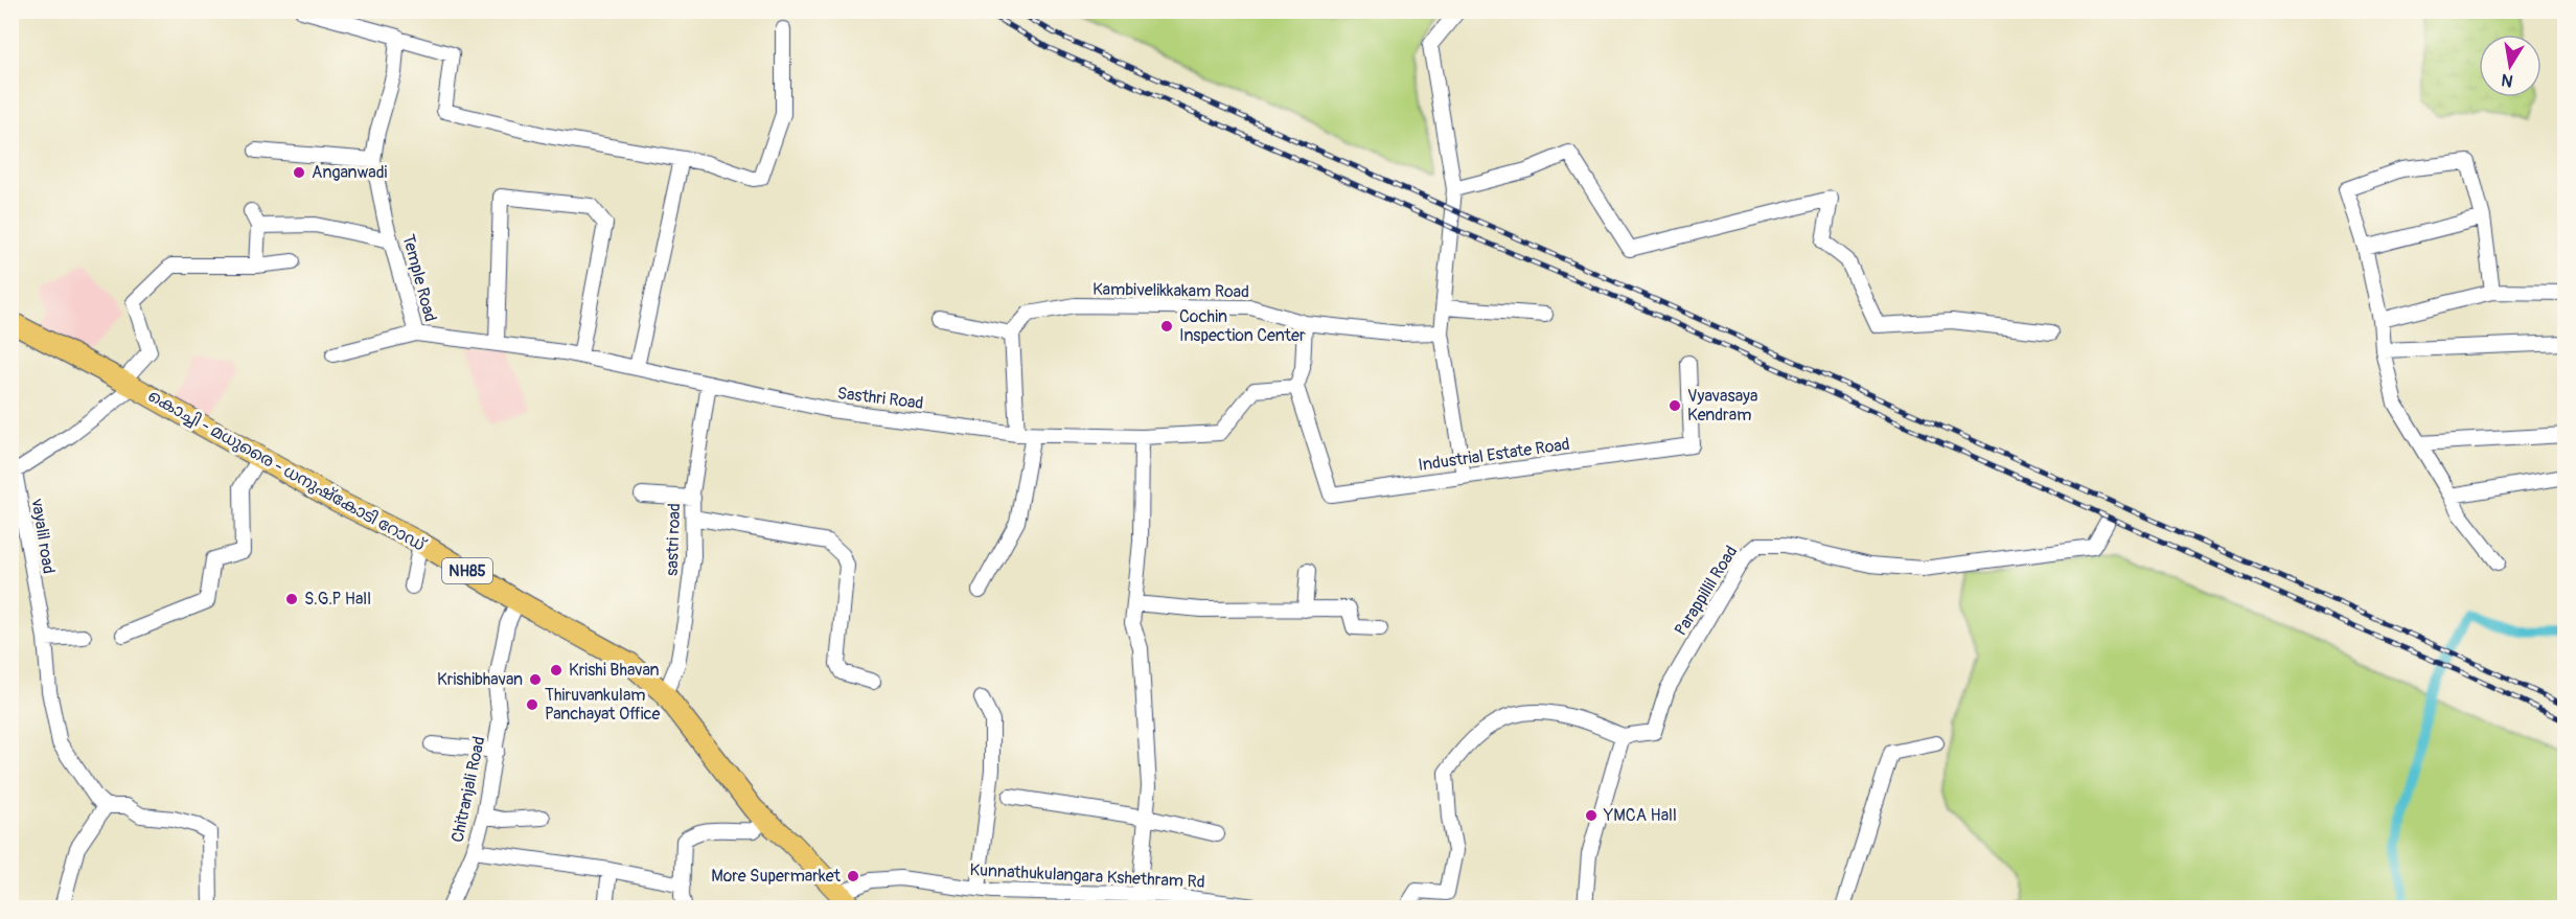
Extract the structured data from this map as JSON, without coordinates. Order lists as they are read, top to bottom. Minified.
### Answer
{"streets":{"highway":["കൊച്ചി - മധുരൈ - ധനുഷ്‌കോടി റോഡ്","NH85"],"street":["Temple Road","Kambivelikkakam Road","Sasthri Road","Industrial Estate Road","vayalil road","sastri road","Parappillil Road","Chitranjali Road","Kunnathukulangara Kshethram Rd"]},"crossings":[["Temple Road","Sasthri Road"],["Temple Road","sastri road"],["Sasthri Road","Industrial Estate Road"],["Sasthri Road","sastri road"],["കൊച്ചി - മധുരൈ - ധനുഷ്‌കോടി റോഡ്","vayalil road"],["കൊച്ചി - മധുരൈ - ധനുഷ്‌കോടി റോഡ്","sastri road"],["കൊച്ചി - മധുരൈ - ധനുഷ്‌കോടി റോഡ്","Chitranjali Road"],["കൊച്ചി - മധുരൈ - ധനുഷ്‌കോടി റോഡ്","Kunnathukulangara Kshethram Rd"]],"places":["Anganwadi","Cochin Inspection Center","Vyavasaya Kendram","S.G.P Hall","Krishi Bhavan","Krishibhavan","Thiruvankulam Panchayat Office","YMCA Hall","More Supermarket"],"north":"bottom"}
